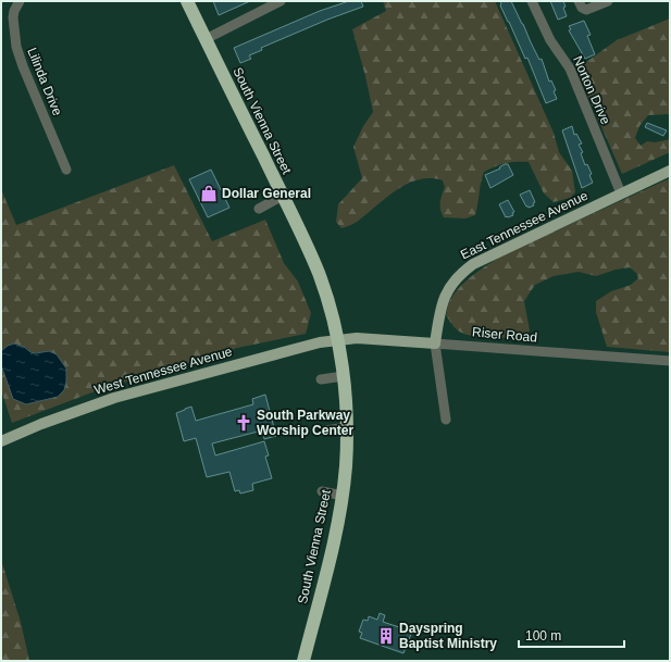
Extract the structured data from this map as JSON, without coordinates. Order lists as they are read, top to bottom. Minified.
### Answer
{"streets":{"highway":["South Vienna Street"],"main road":["East Tennessee Avenue","Riser Road","West Tennessee Avenue"],"street":["Lilinda Drive","Norton Drive"]},"crossings":[["Norton Drive","East Tennessee Avenue"],["South Vienna Street","Riser Road"],["South Vienna Street","West Tennessee Avenue"],["East Tennessee Avenue","Riser Road"],["Riser Road","West Tennessee Avenue"]],"places":{"shop":["Dollar General"],"church":["South Parkway Worship Center"],"building":["Dayspring Baptist Ministry"]},"scale_bar":"100 m"}
